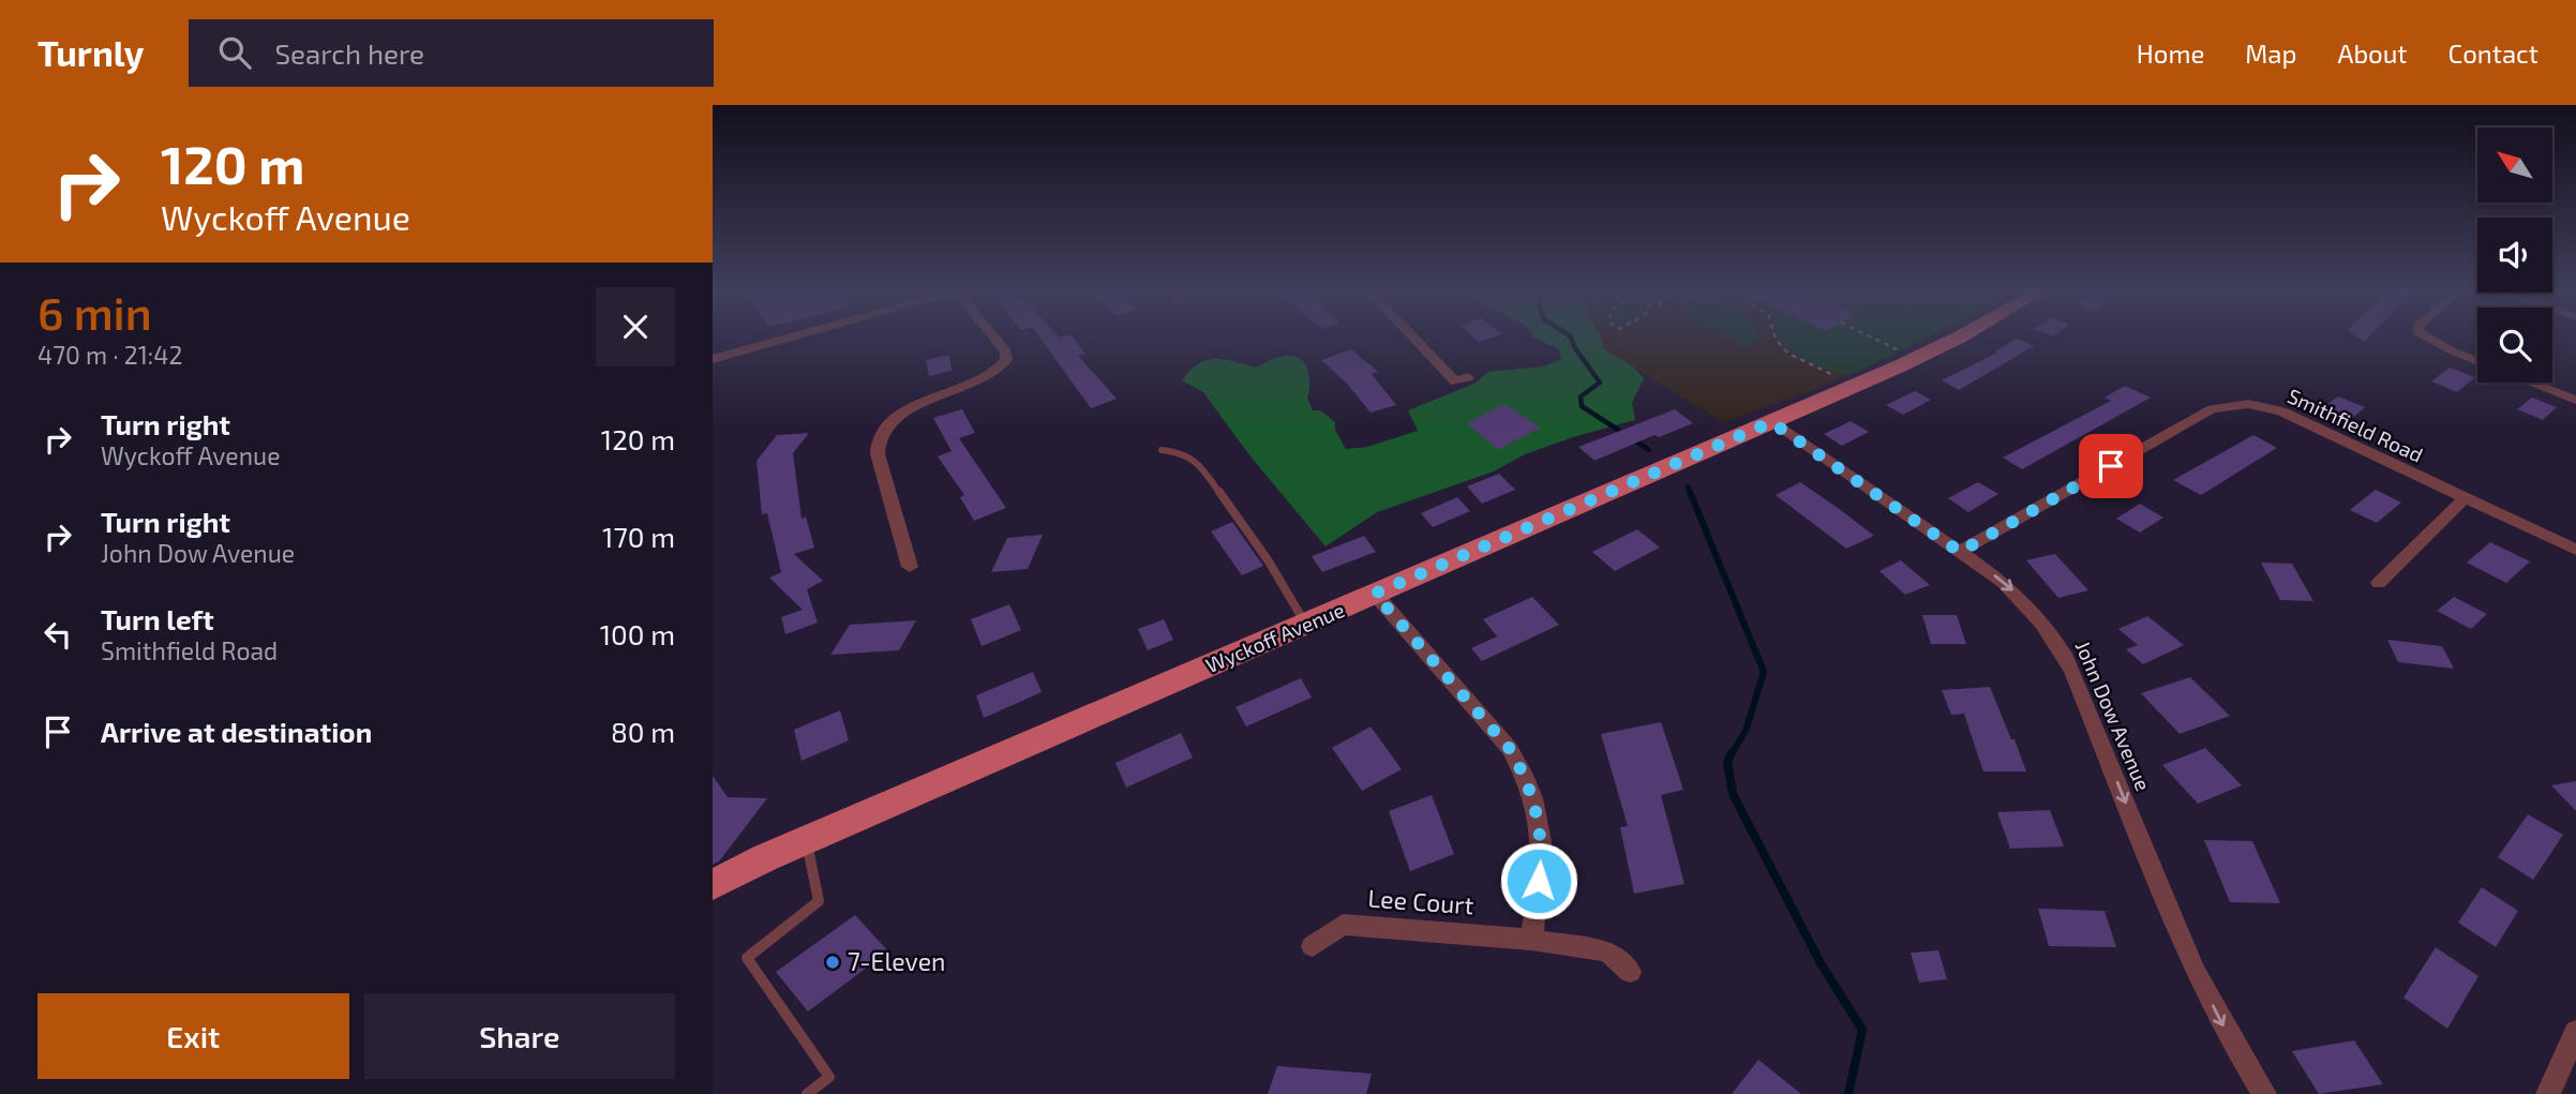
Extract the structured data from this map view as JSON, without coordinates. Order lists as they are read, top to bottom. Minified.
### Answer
{"streets":{"main road":["Wyckoff Avenue"],"street":["Smithfield Road","John Dow Avenue","Lee Court"]},"crossings":[["Smithfield Road","John Dow Avenue"],["Wyckoff Avenue","John Dow Avenue"]],"one_way":["John Dow Avenue"],"places":["7-Eleven"],"north":"top left","page":{"header":"Turnly","search":"Search here","nav":["Home","Map","About","Contact"],"turn":["120 m","Wyckoff Avenue"],"heading":["6 min","470 m · 21:42"],"list":[{"name":"Turn right","note":"Wyckoff Avenue","value":"120 m"},{"name":"Turn right","note":"John Dow Avenue","value":"170 m"},{"name":"Turn left","note":"Smithfield Road","value":"100 m"},{"name":"Arrive at destination","value":"80 m"}],"buttons":["Exit","Share"]}}
